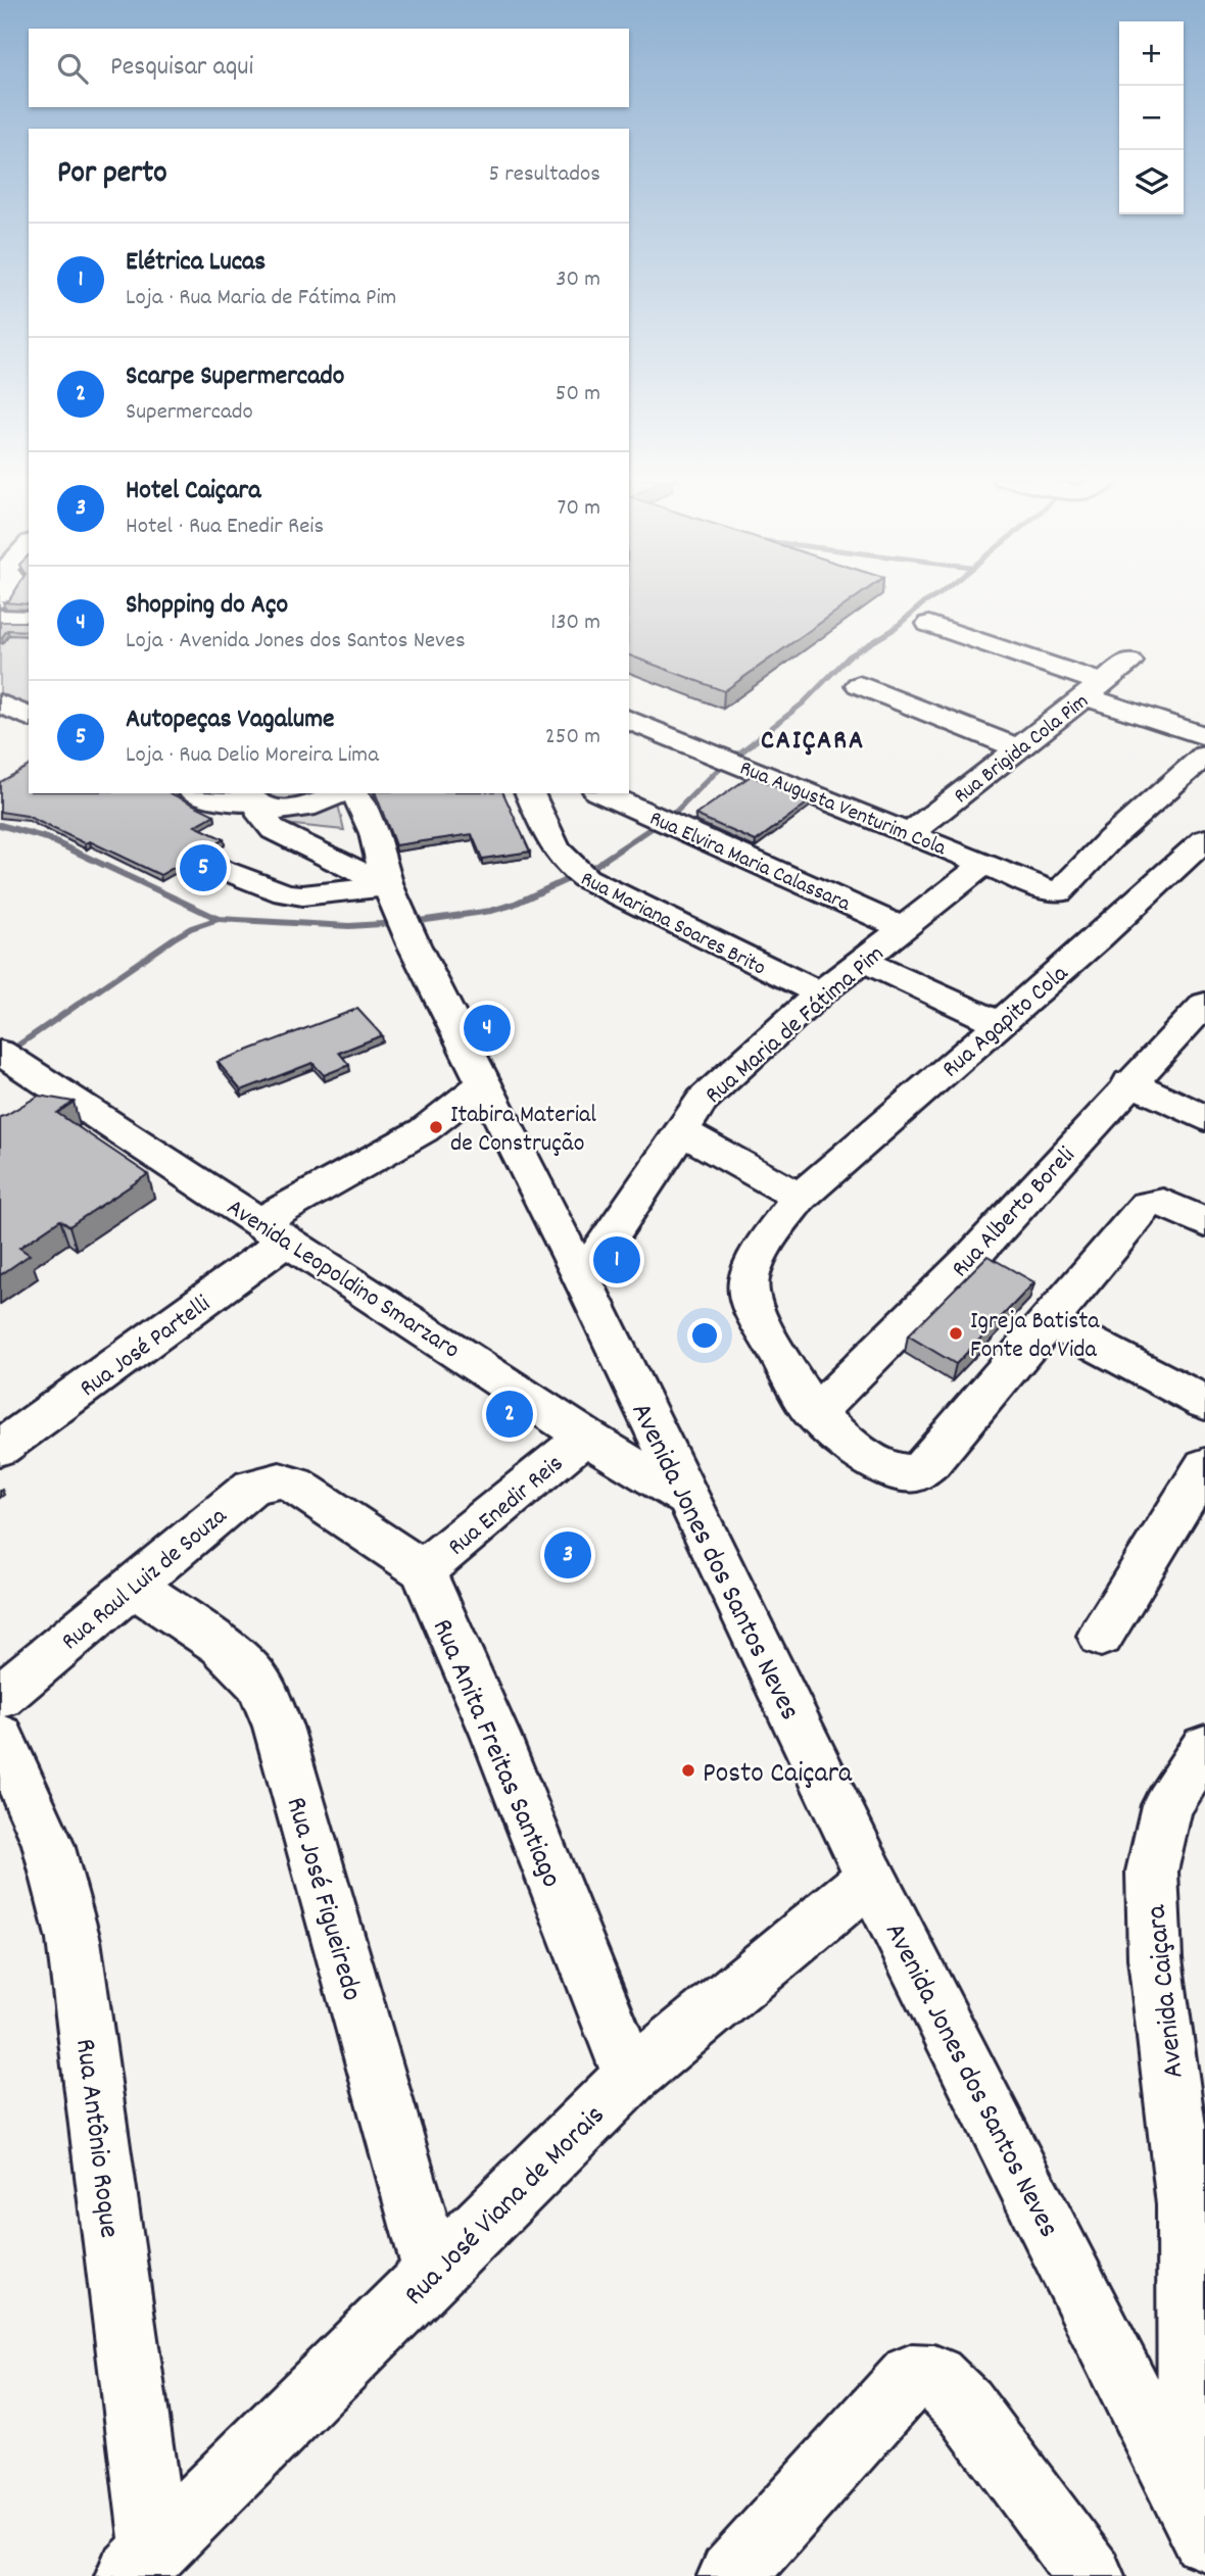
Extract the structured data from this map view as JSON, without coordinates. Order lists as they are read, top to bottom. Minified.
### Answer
{"streets":{"main road":["Rua Brigida Cola Pim","Rua Augusta Venturim Cola","Rua Elvira Maria Calassara","Rua Mariana Soares Brito","Rua Agapito Cola","Rua Maria de Fátima Pim","Rua Alberto Boreli","Avenida Leopoldino Smarzaro","Rua José Partelli","Rua Enedir Reis","Avenida Jones dos Santos Neves","Rua Raul Luiz de Souza","Rua Anita Freitas Santiago","Rua José Figueiredo","Avenida Caiçara","Rua Antônio Roque","Rua José Viana de Morais"]},"crossings":[["Rua Brigida Cola Pim","Rua Augusta Venturim Cola"],["Rua Augusta Venturim Cola","Rua Maria de Fátima Pim"],["Rua Elvira Maria Calassara","Rua Maria de Fátima Pim"],["Rua Mariana Soares Brito","Rua Maria de Fátima Pim"],["Rua Agapito Cola","Rua Alberto Boreli"],["Rua Maria de Fátima Pim","Avenida Jones dos Santos Neves"],["Avenida Leopoldino Smarzaro","Rua José Partelli"],["Avenida Leopoldino Smarzaro","Rua Enedir Reis"],["Avenida Leopoldino Smarzaro","Avenida Jones dos Santos Neves"],["Rua José Partelli","Avenida Jones dos Santos Neves"],["Rua Enedir Reis","Rua Raul Luiz de Souza"],["Rua Enedir Reis","Rua Anita Freitas Santiago"],["Avenida Jones dos Santos Neves","Avenida Caiçara"],["Avenida Jones dos Santos Neves","Rua José Viana de Morais"],["Rua Raul Luiz de Souza","Rua Anita Freitas Santiago"],["Rua Raul Luiz de Souza","Rua José Figueiredo"],["Rua Anita Freitas Santiago","Rua José Viana de Morais"],["Rua José Figueiredo","Rua José Viana de Morais"],["Rua Antônio Roque","Rua José Viana de Morais"]],"districts":["CAIÇARA"],"places":["Itabira Material de Construção","Igreja Batista Fonte da Vida","Posto Caiçara"],"page":{"map_buttons":["+","−"],"search":"Pesquisar aqui","heading":["Por perto","5 resultados"],"list":[{"mark":"1","name":"Elétrica Lucas","note":"Loja · Rua Maria de Fátima Pim","value":"30 m"},{"mark":"2","name":"Scarpe Supermercado","note":"Supermercado","value":"50 m"},{"mark":"3","name":"Hotel Caiçara","note":"Hotel · Rua Enedir Reis","value":"70 m"},{"mark":"4","name":"Shopping do Aço","note":"Loja · Avenida Jones dos Santos Neves","value":"130 m"},{"mark":"5","name":"Autopeças Vagalume","note":"Loja · Rua Delio Moreira Lima","value":"250 m"}],"pins":["5","4","1","2","3"]}}
